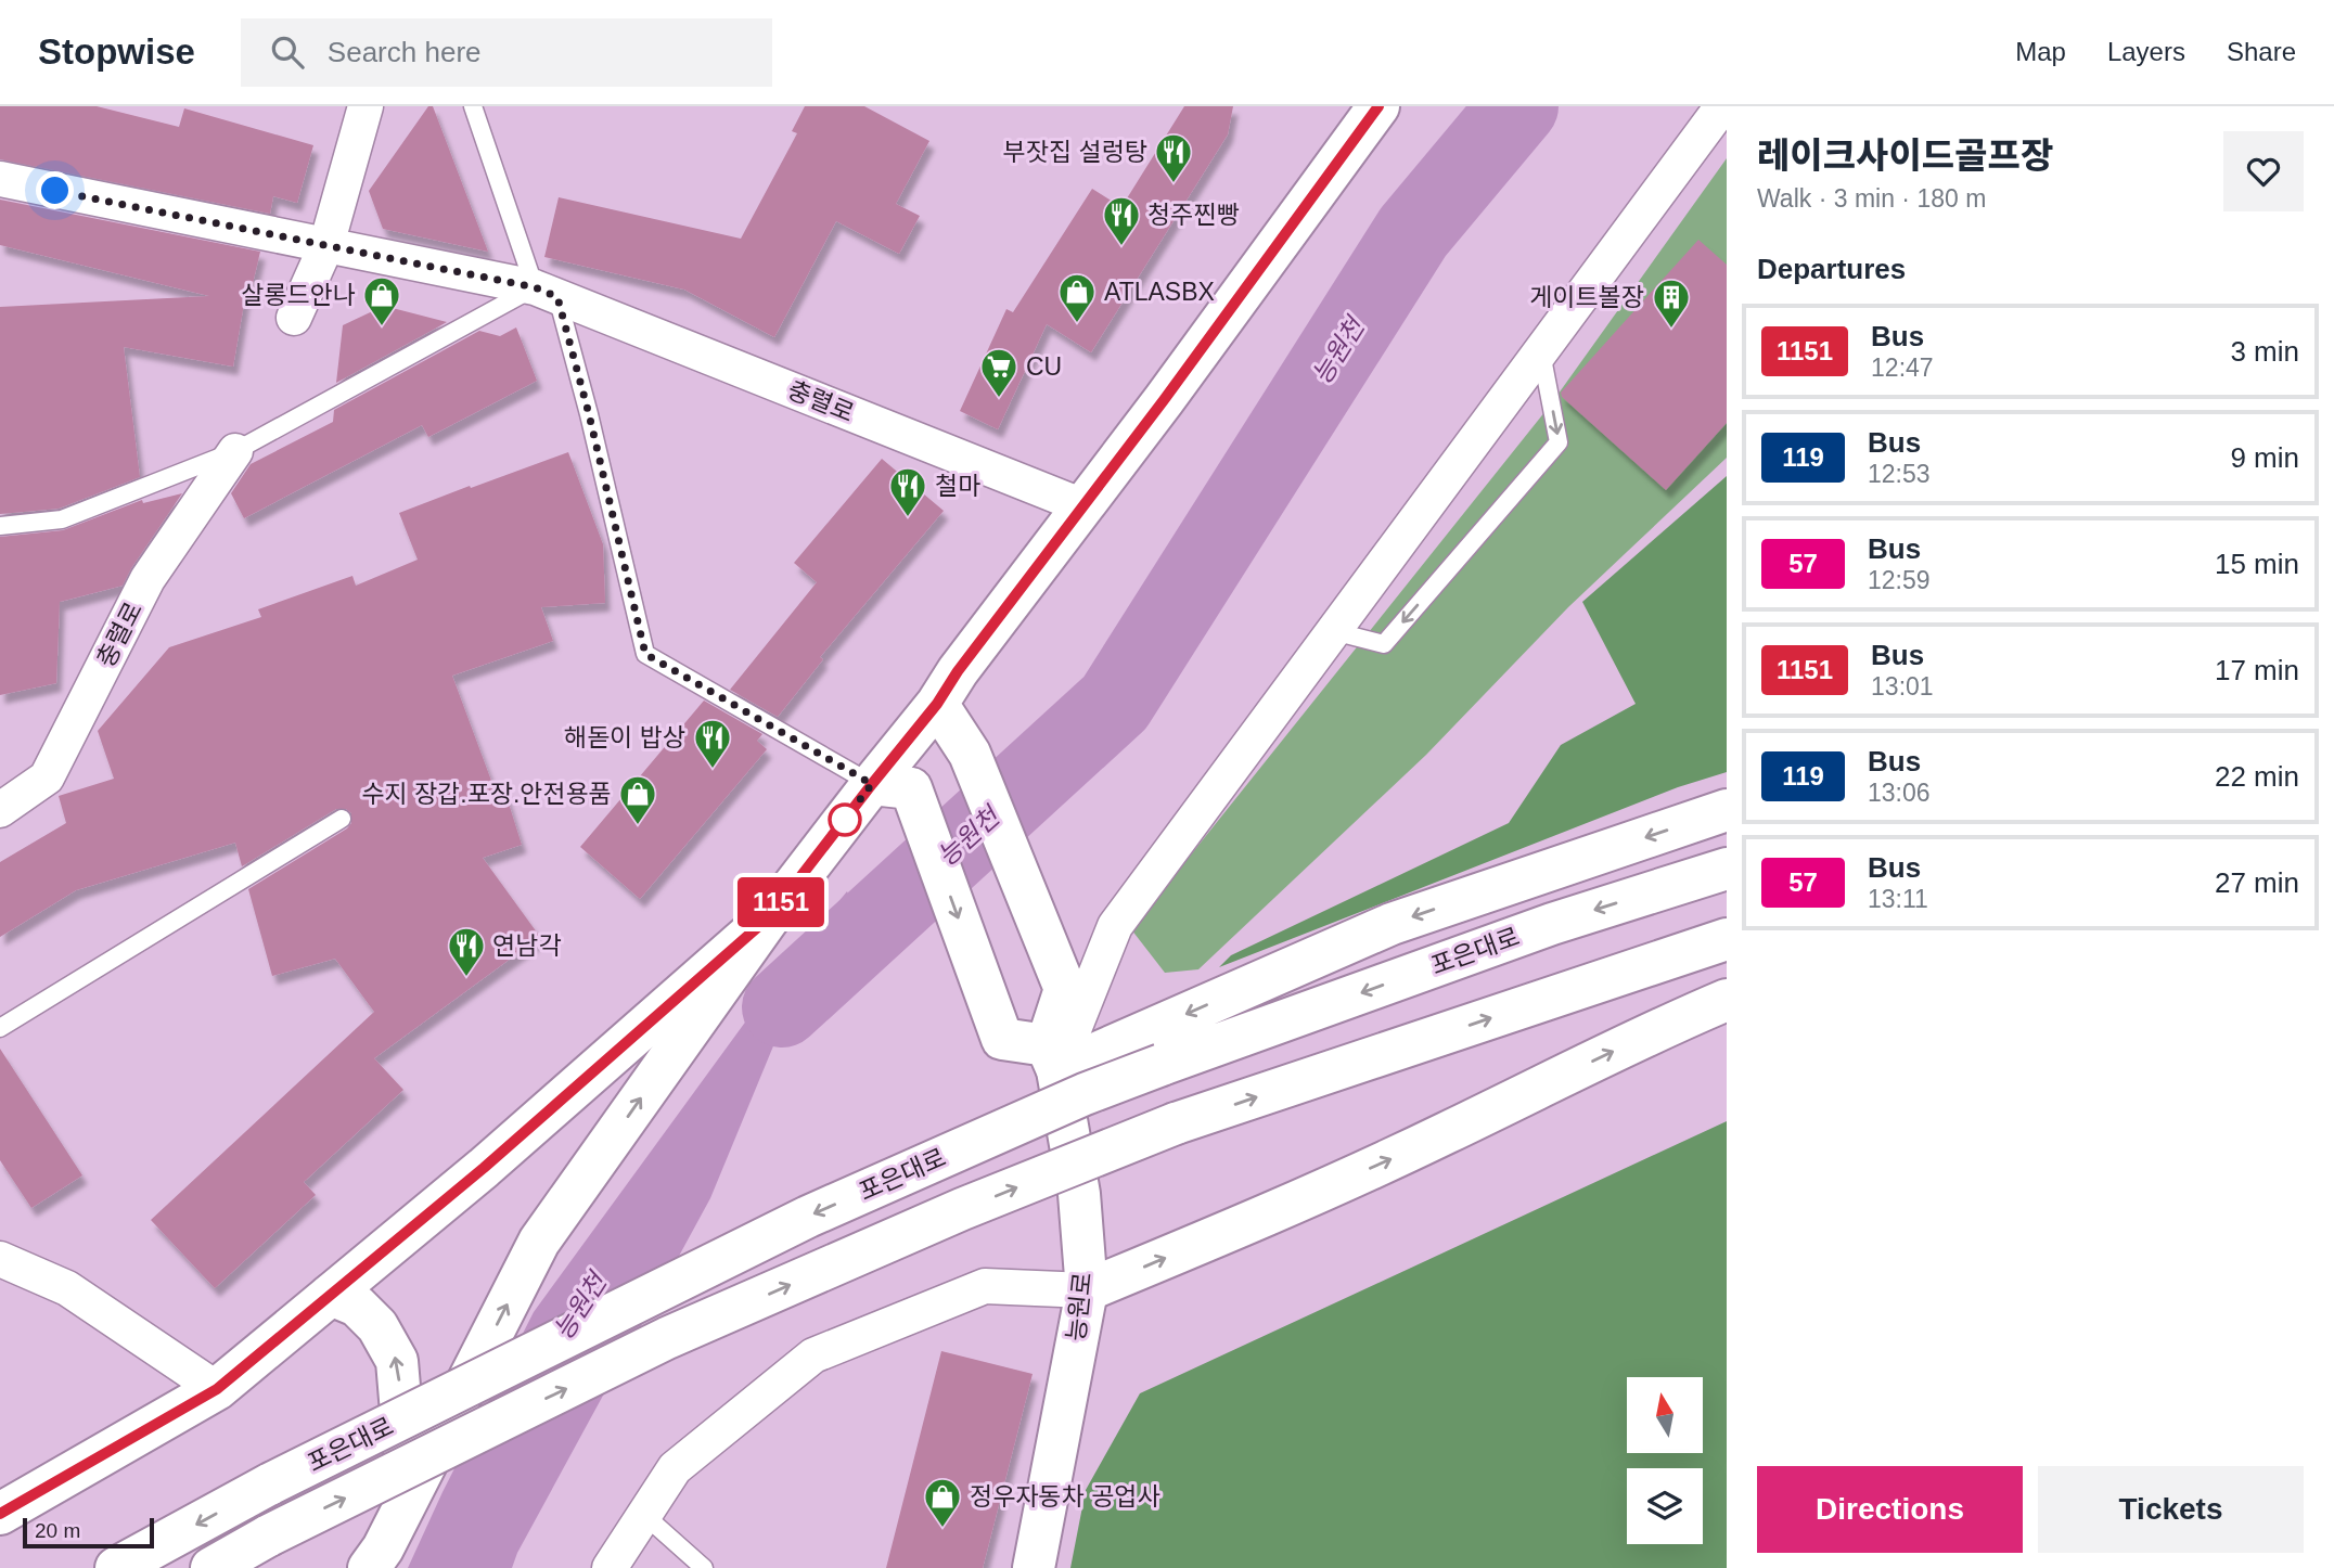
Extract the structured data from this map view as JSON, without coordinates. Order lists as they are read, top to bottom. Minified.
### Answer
{"streets":{"main road":["포은대로","능원로"],"street":["충렬로"]},"water":["능원천"],"places":{"restaurant":["부잣집 설렁탕","청주찐빵","철마","해돋이 밥상","연남각"],"shop":["ATLASBX","살롱드안나","수지 장갑.포장.안전용품","정우자동차 공업사"],"building":["게이트볼장"],"supermarket":["CU"]},"lines":["bus line 1151"],"scale_bar":"20 m","north":"top","page":{"header":"Stopwise","search":"Search here","nav":["Map","Layers","Share"],"on_map":"1151","heading":[["레이크사이드골프장","Walk · 3 min · 180 m"],"Departures"],"list":[{"mark":"1151","name":"Bus","note":"12:47","value":"3 min"},{"mark":"119","name":"Bus","note":"12:53","value":"9 min"},{"mark":"57","name":"Bus","note":"12:59","value":"15 min"},{"mark":"1151","name":"Bus","note":"13:01","value":"17 min"},{"mark":"119","name":"Bus","note":"13:06","value":"22 min"},{"mark":"57","name":"Bus","note":"13:11","value":"27 min"}],"buttons":["Directions","Tickets"],"scale":"20 m"}}
